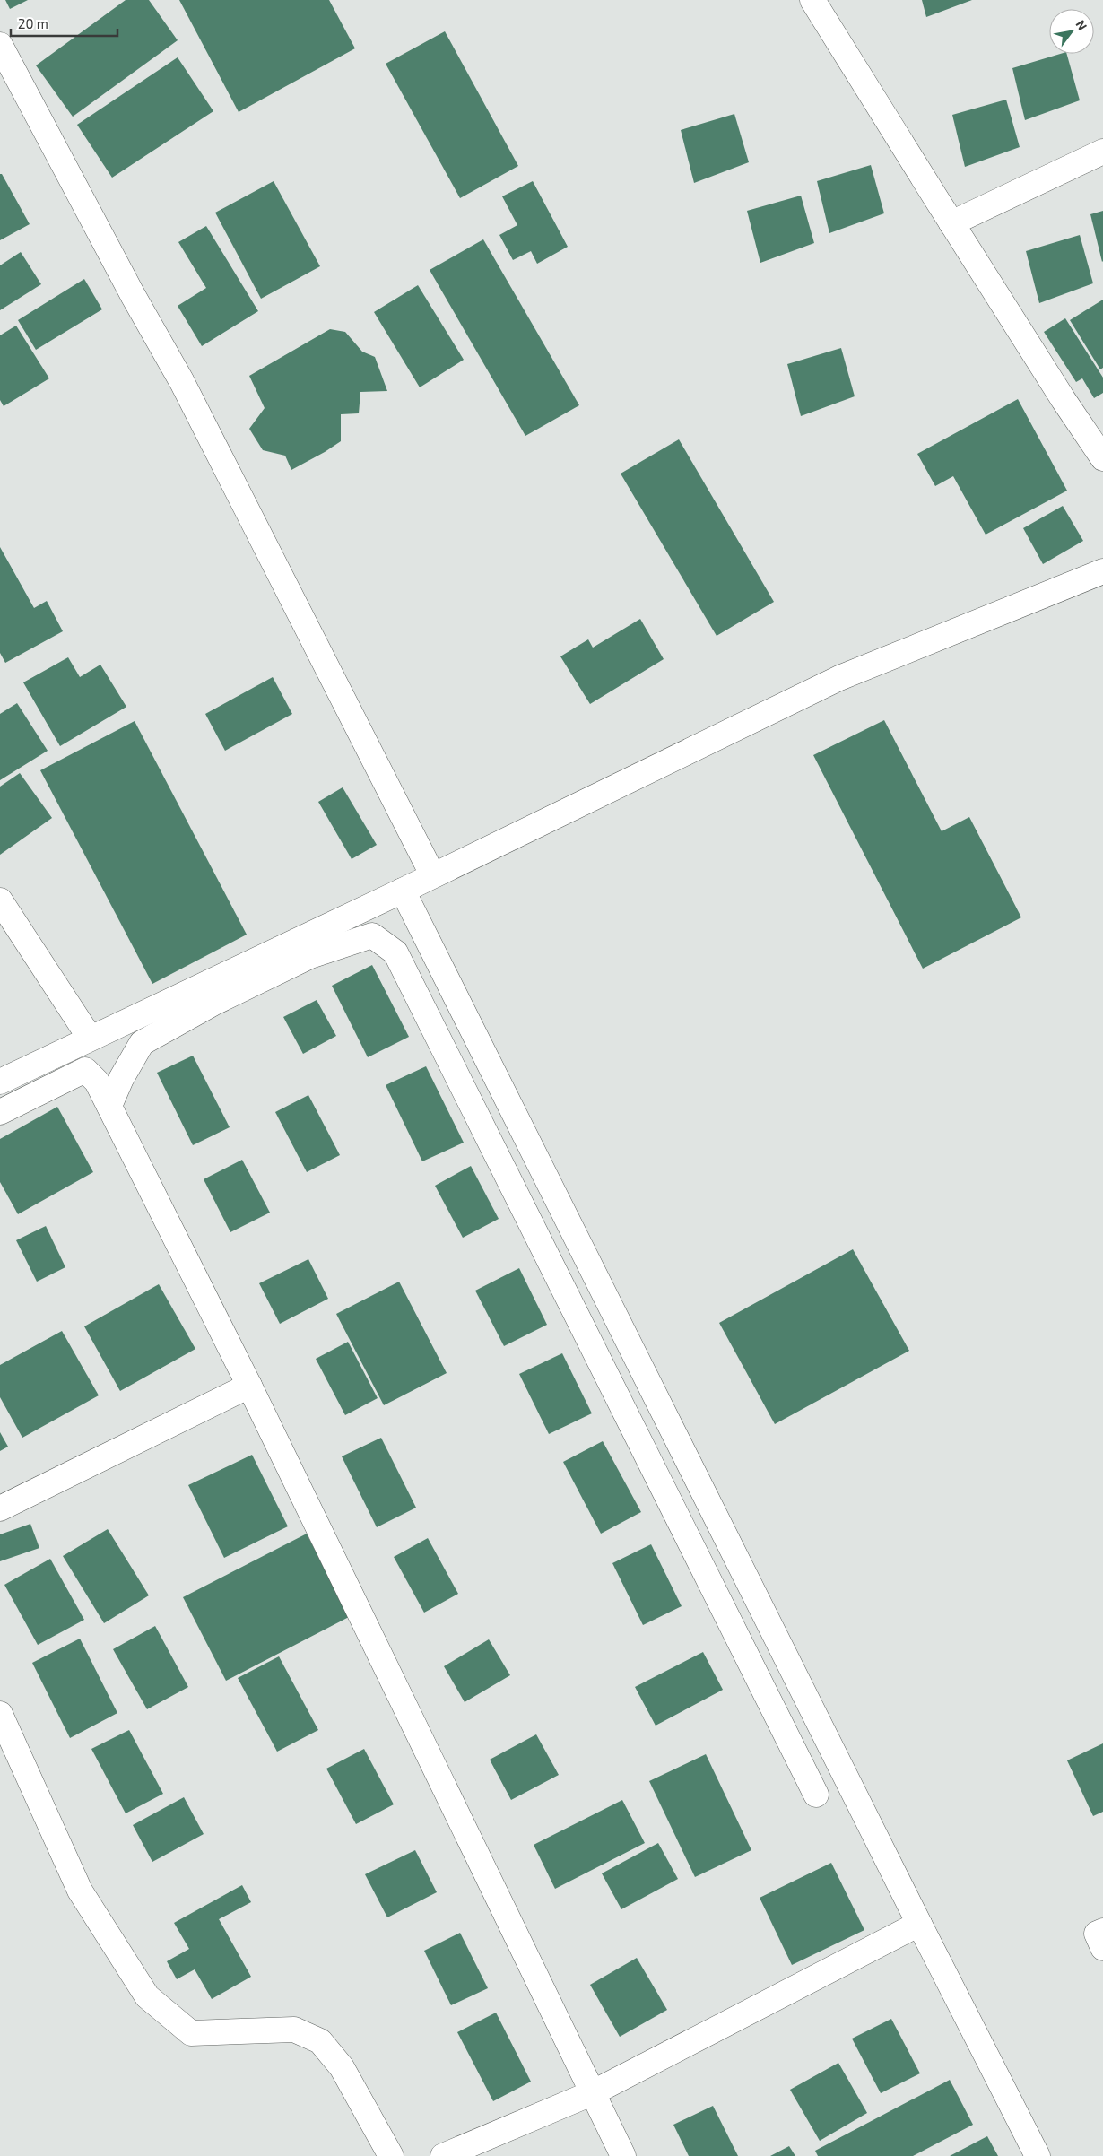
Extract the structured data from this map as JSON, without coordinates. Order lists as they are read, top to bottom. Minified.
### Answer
{"scale_bar":"20 m","north":"top right"}
